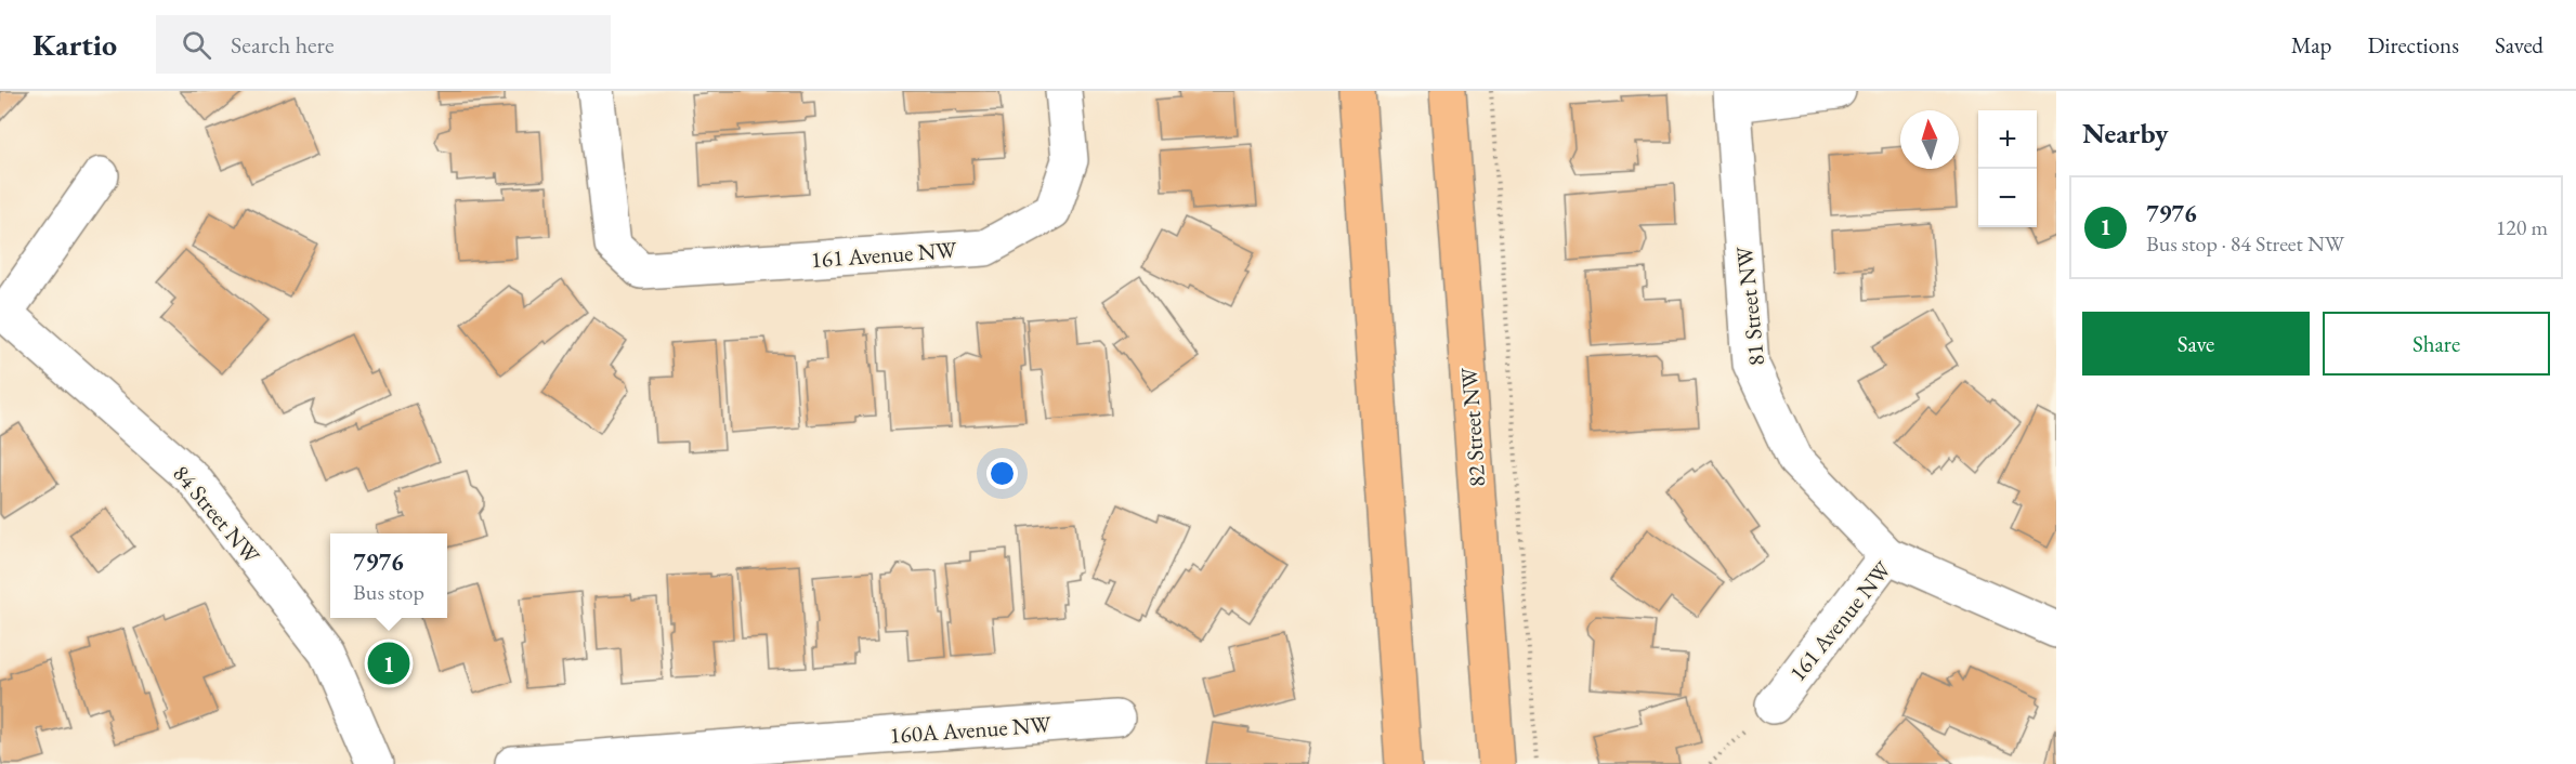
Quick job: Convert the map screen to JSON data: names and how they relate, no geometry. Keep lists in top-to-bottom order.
{
  "streets": {
    "main road": ["82 Street NW"],
    "street": [
      "161 Avenue NW",
      "81 Street NW",
      "84 Street NW",
      "160A Avenue NW"
    ]
  },
  "crossings": [
    ["161 Avenue NW", "81 Street NW"]
  ],
  "north": "top",
  "page": {
    "header": "Kartio",
    "search": "Search here",
    "nav": ["Map", "Directions", "Saved"],
    "heading": "Nearby",
    "map_buttons": ["+", "−"],
    "list": [
      {
        "mark": "1",
        "name": "7976",
        "note": "Bus stop · 84 Street NW",
        "value": "120 m"
      }
    ],
    "buttons": ["Save", "Share"],
    "popup": ["7976", "Bus stop"],
    "pins": "1"
  }
}
